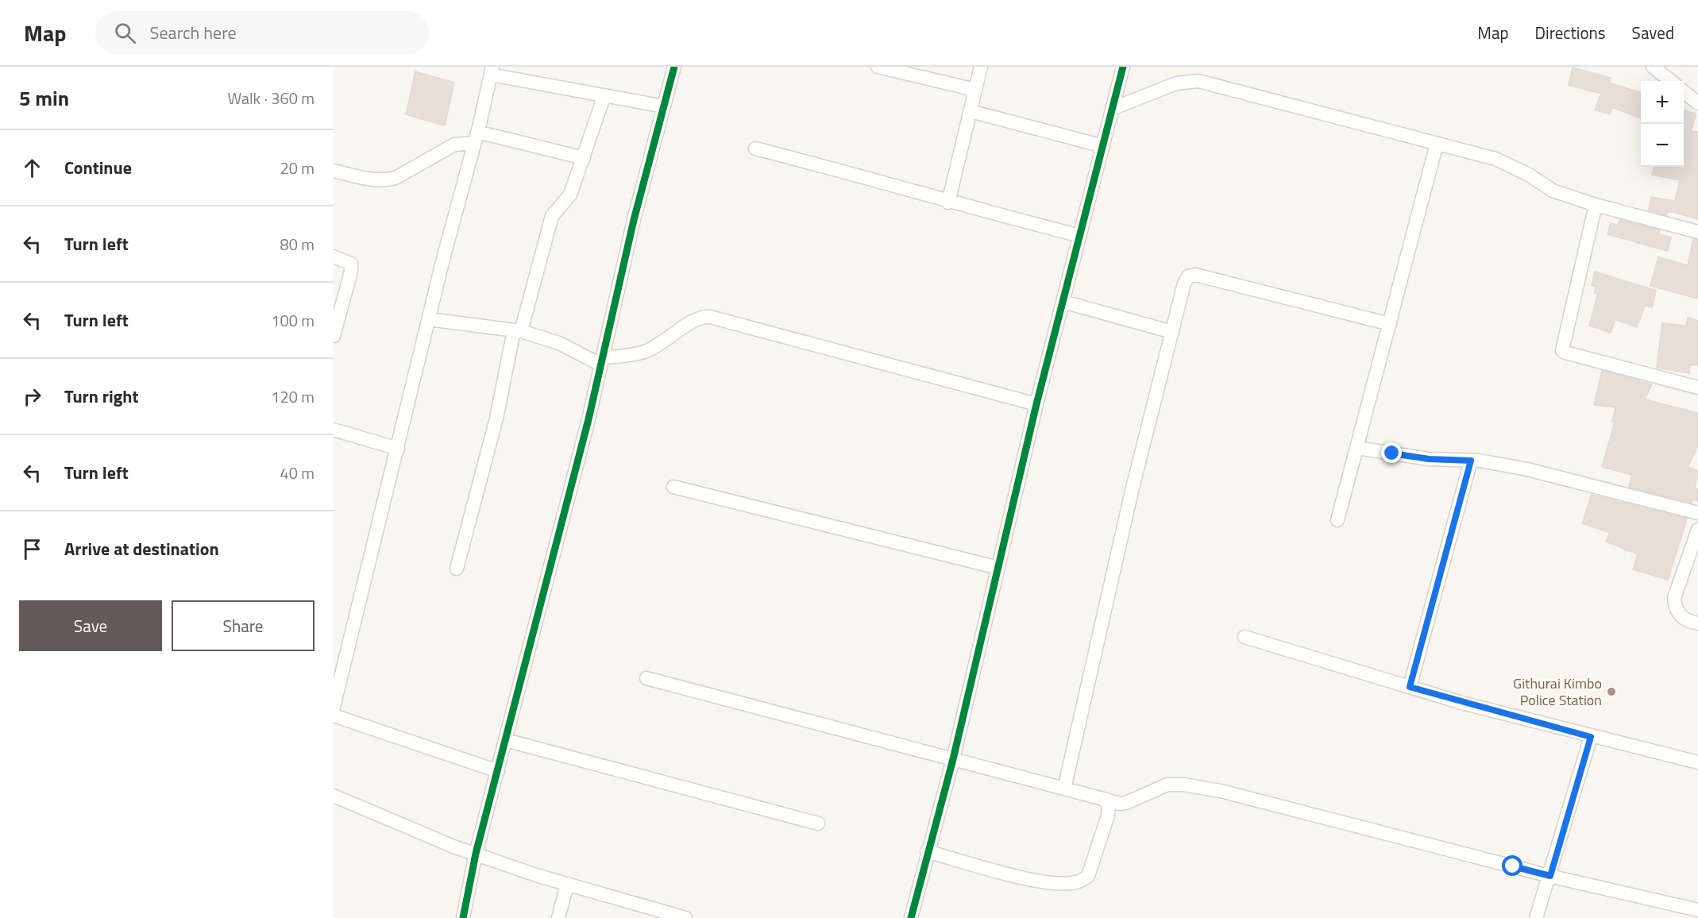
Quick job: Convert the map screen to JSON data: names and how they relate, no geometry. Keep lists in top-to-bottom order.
{
  "places": ["Githurai Kimbo Police Station"],
  "page": {
    "header": "Map",
    "search": "Search here",
    "nav": ["Map", "Directions", "Saved"],
    "heading": ["5 min", "Walk · 360 m"],
    "map_buttons": ["+", "−"],
    "list": [
      ["Continue", "20 m"],
      ["Turn left", "80 m"],
      ["Turn left", "100 m"],
      ["Turn right", "120 m"],
      ["Turn left", "40 m"],
      "Arrive at destination"
    ],
    "buttons": ["Save", "Share"]
  }
}
